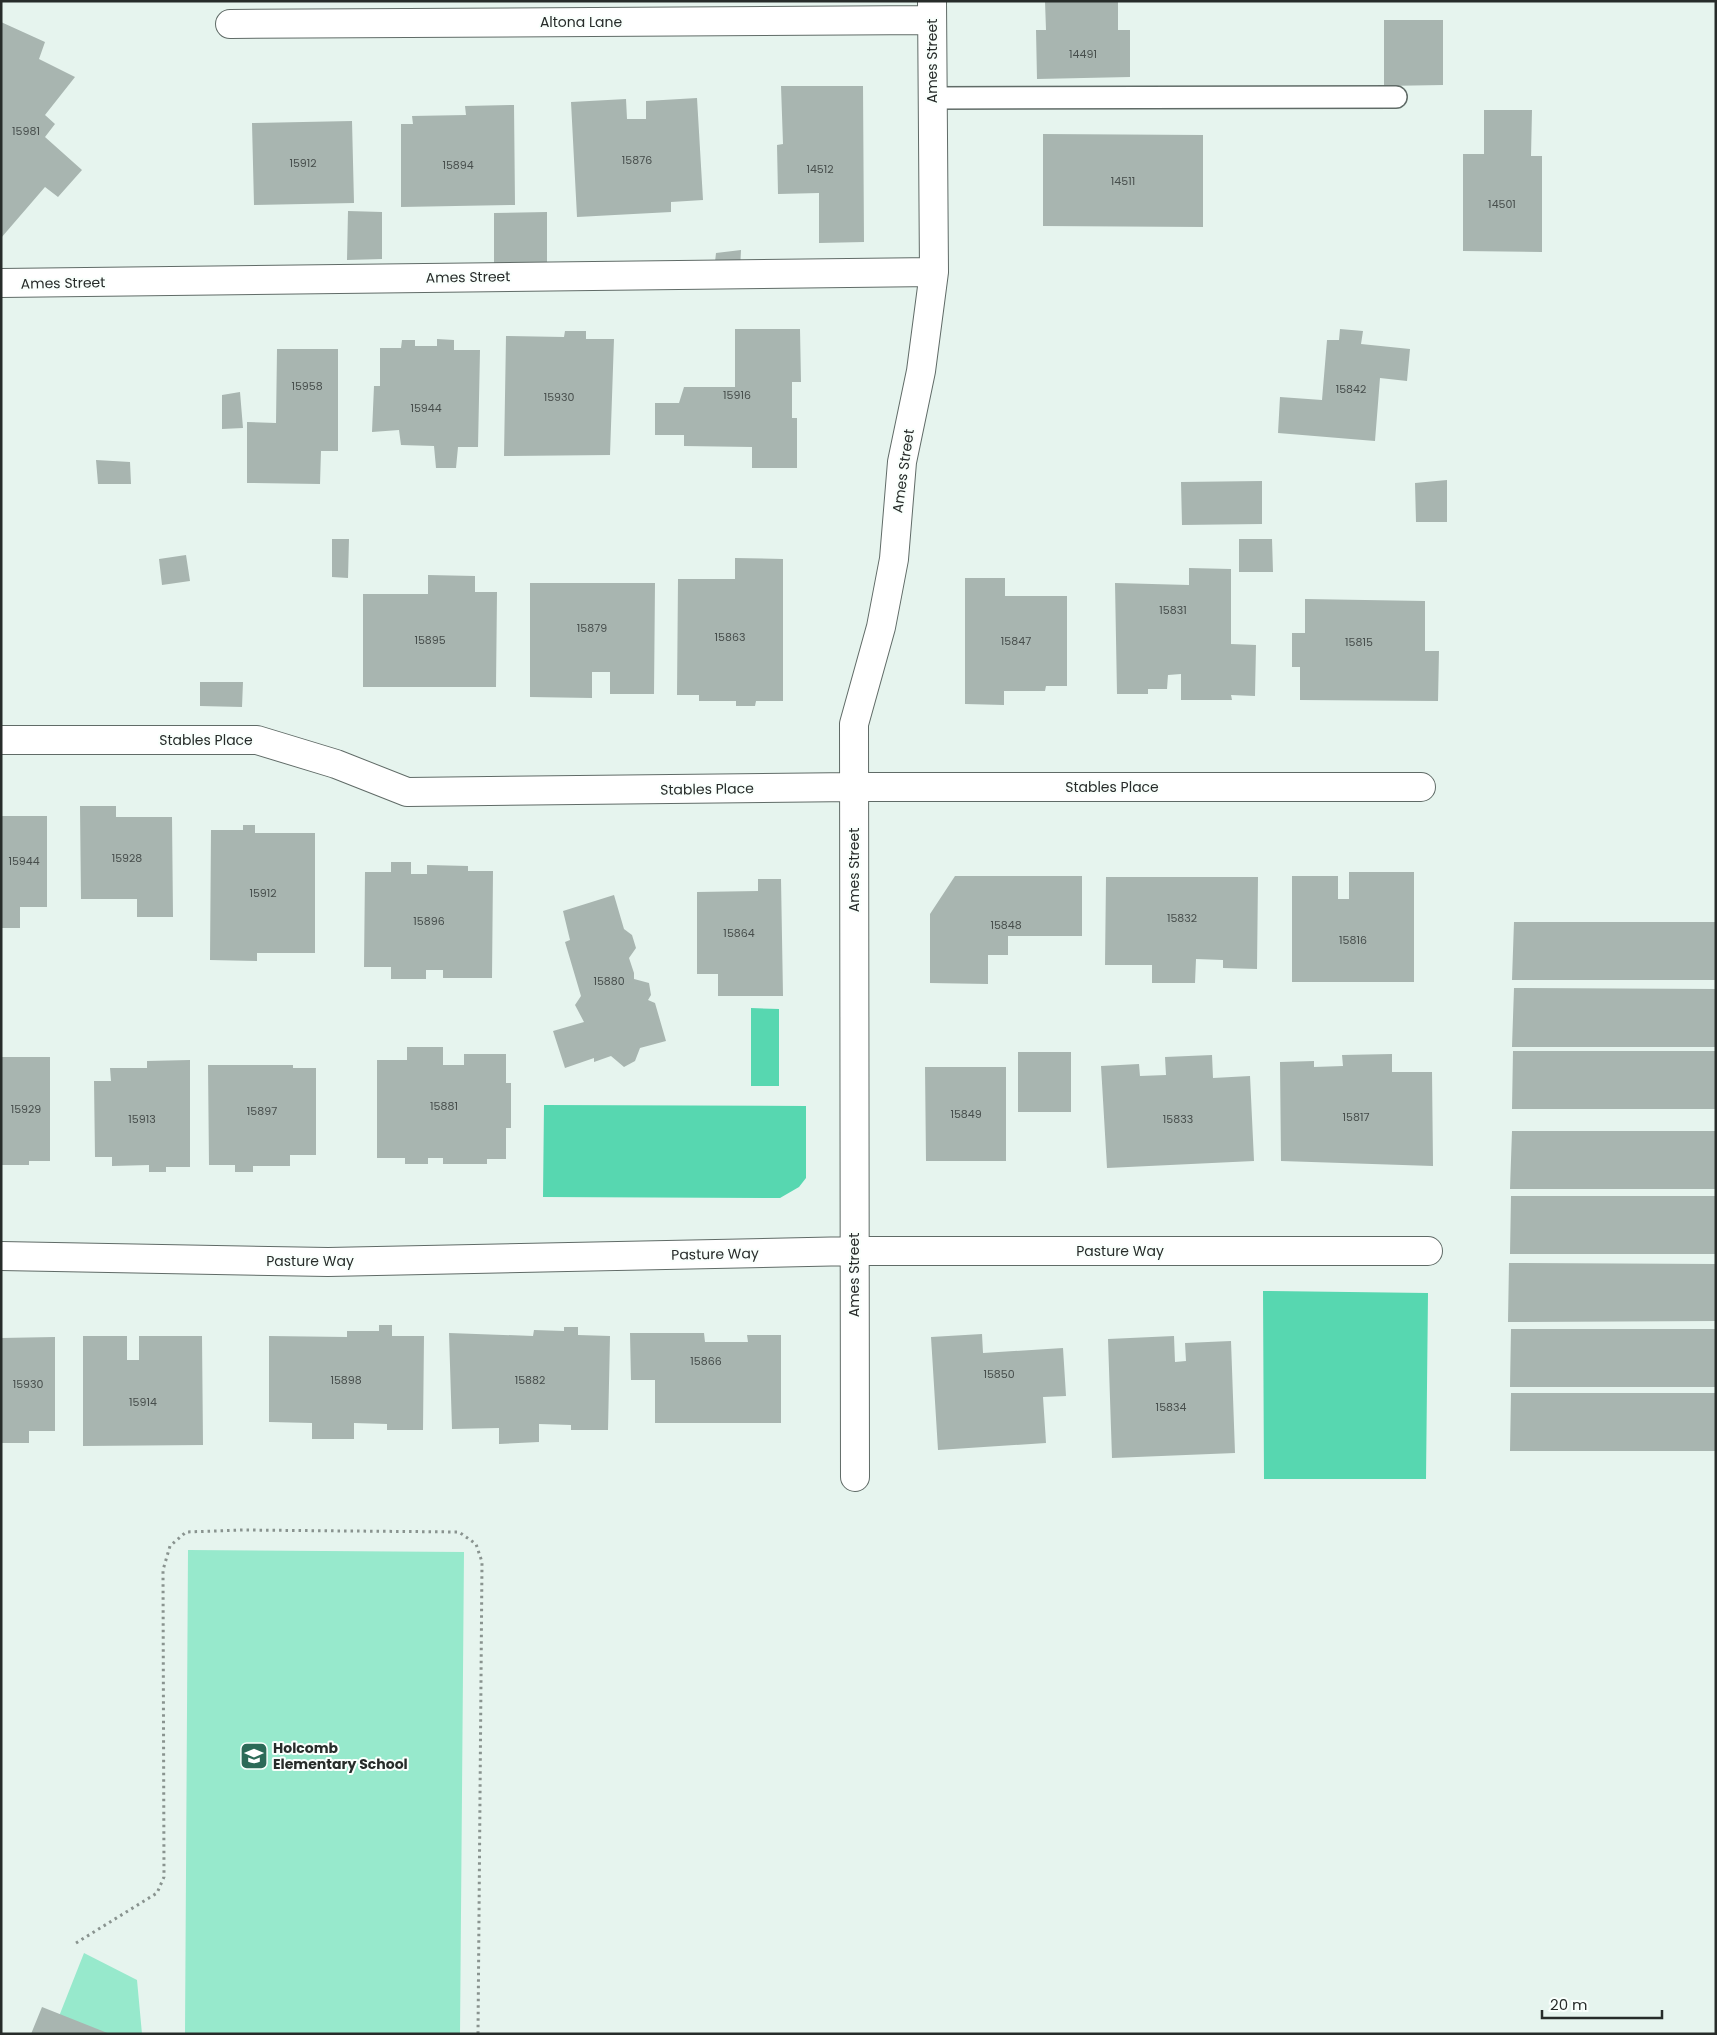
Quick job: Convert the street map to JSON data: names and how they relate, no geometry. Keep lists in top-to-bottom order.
{
  "streets": {
    "street": [
      "Altona Lane",
      "Ames Street",
      "Stables Place",
      "Pasture Way"
    ]
  },
  "crossings": [
    ["Altona Lane", "Ames Street"],
    ["Ames Street", "Stables Place"],
    ["Ames Street", "Pasture Way"]
  ],
  "places": {
    "school or university": ["Holcomb Elementary School"]
  },
  "house_numbers": [
    "14491",
    "15981",
    "15876",
    "15912",
    "15894",
    "14512",
    "14511",
    "14501",
    "15958",
    "15842",
    "15916",
    "15930",
    "15944",
    "15831",
    "15879",
    "15863",
    "15895",
    "15847",
    "15815",
    "15928",
    "15944",
    "15912",
    "15832",
    "15896",
    "15848",
    "15864",
    "15816",
    "15880",
    "15881",
    "15929",
    "15897",
    "15849",
    "15817",
    "15913",
    "15833",
    "15866",
    "15850",
    "15898",
    "15882",
    "15930",
    "15914",
    "15834"
  ],
  "scale_bar": "20 m"
}
